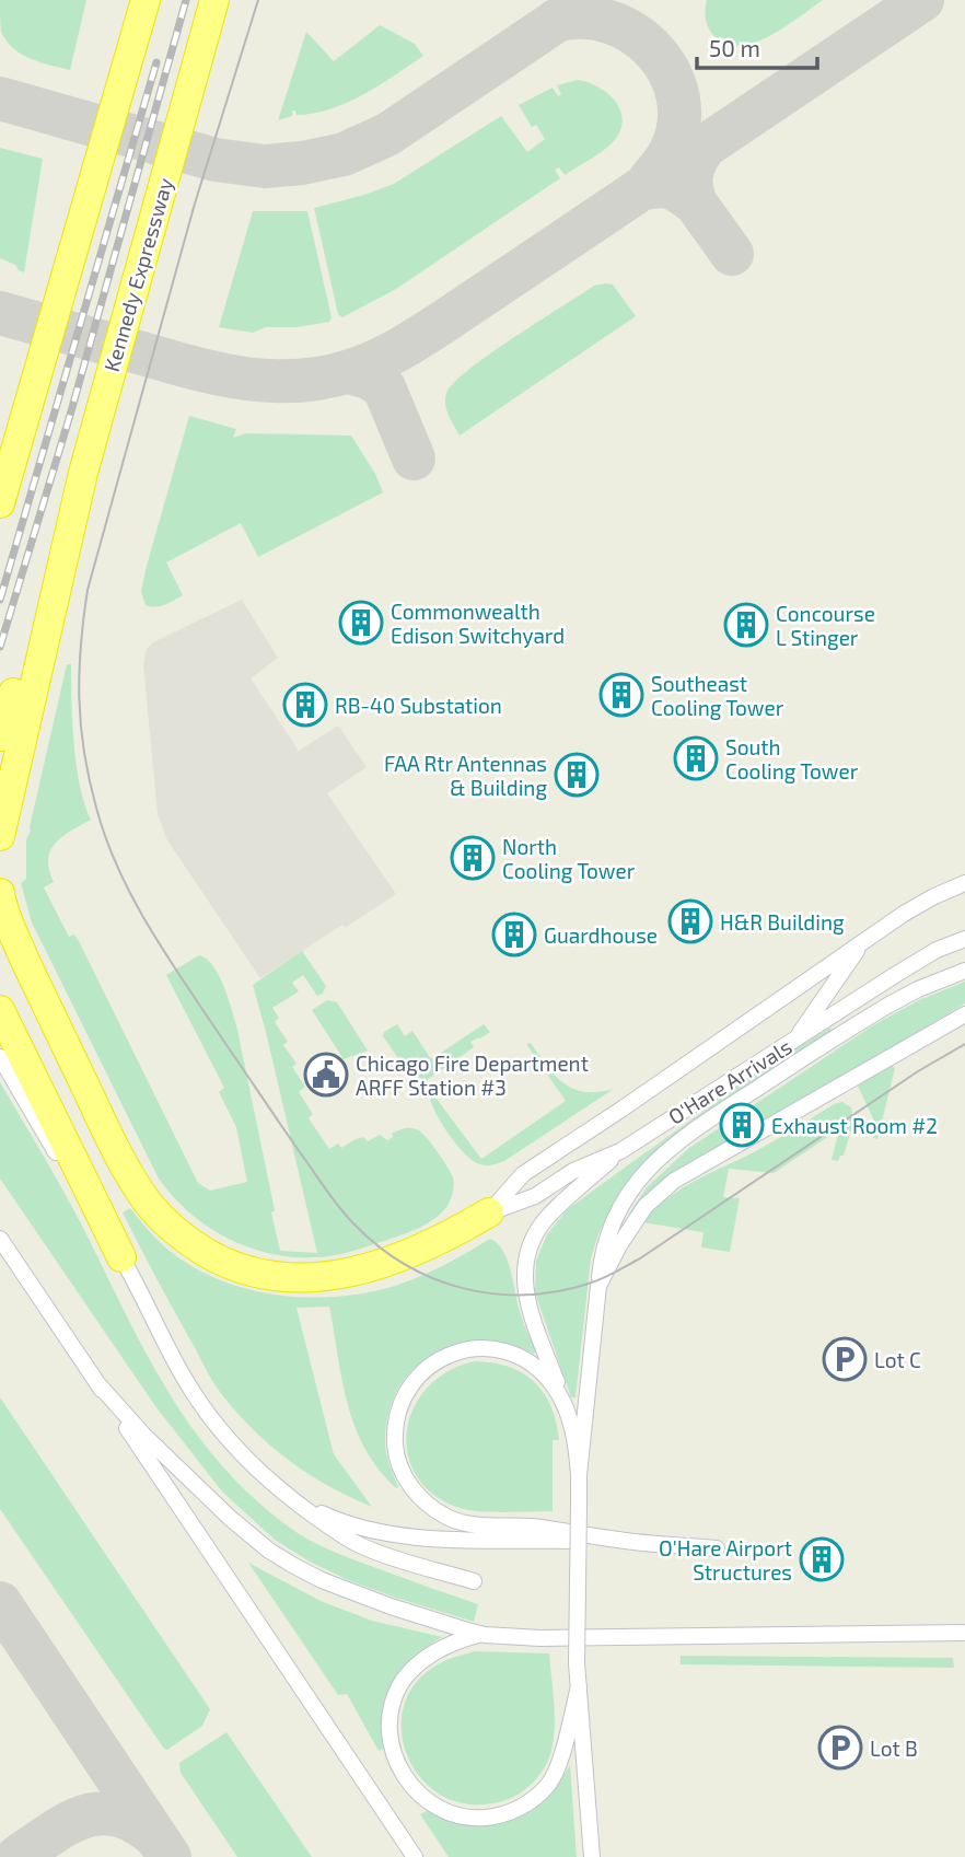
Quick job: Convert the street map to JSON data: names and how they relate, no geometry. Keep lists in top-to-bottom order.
{
  "streets": {
    "highway": ["Kennedy Expressway"],
    "street": ["O'Hare Arrivals"]
  },
  "places": {
    "building": [
      "Commonwealth Edison Switchyard",
      "Concourse L Stinger",
      "Southeast Cooling Tower",
      "RB-40 Substation",
      "South Cooling Tower",
      "FAA Rtr Antennas & Building",
      "North Cooling Tower",
      "H&R Building",
      "Guardhouse",
      "Exhaust Room #2",
      "O'Hare Airport Structures"
    ],
    "public building": ["Chicago Fire Department ARFF Station #3"],
    "parking": ["Lot C", "Lot B"]
  },
  "scale_bar": "50 m"
}
